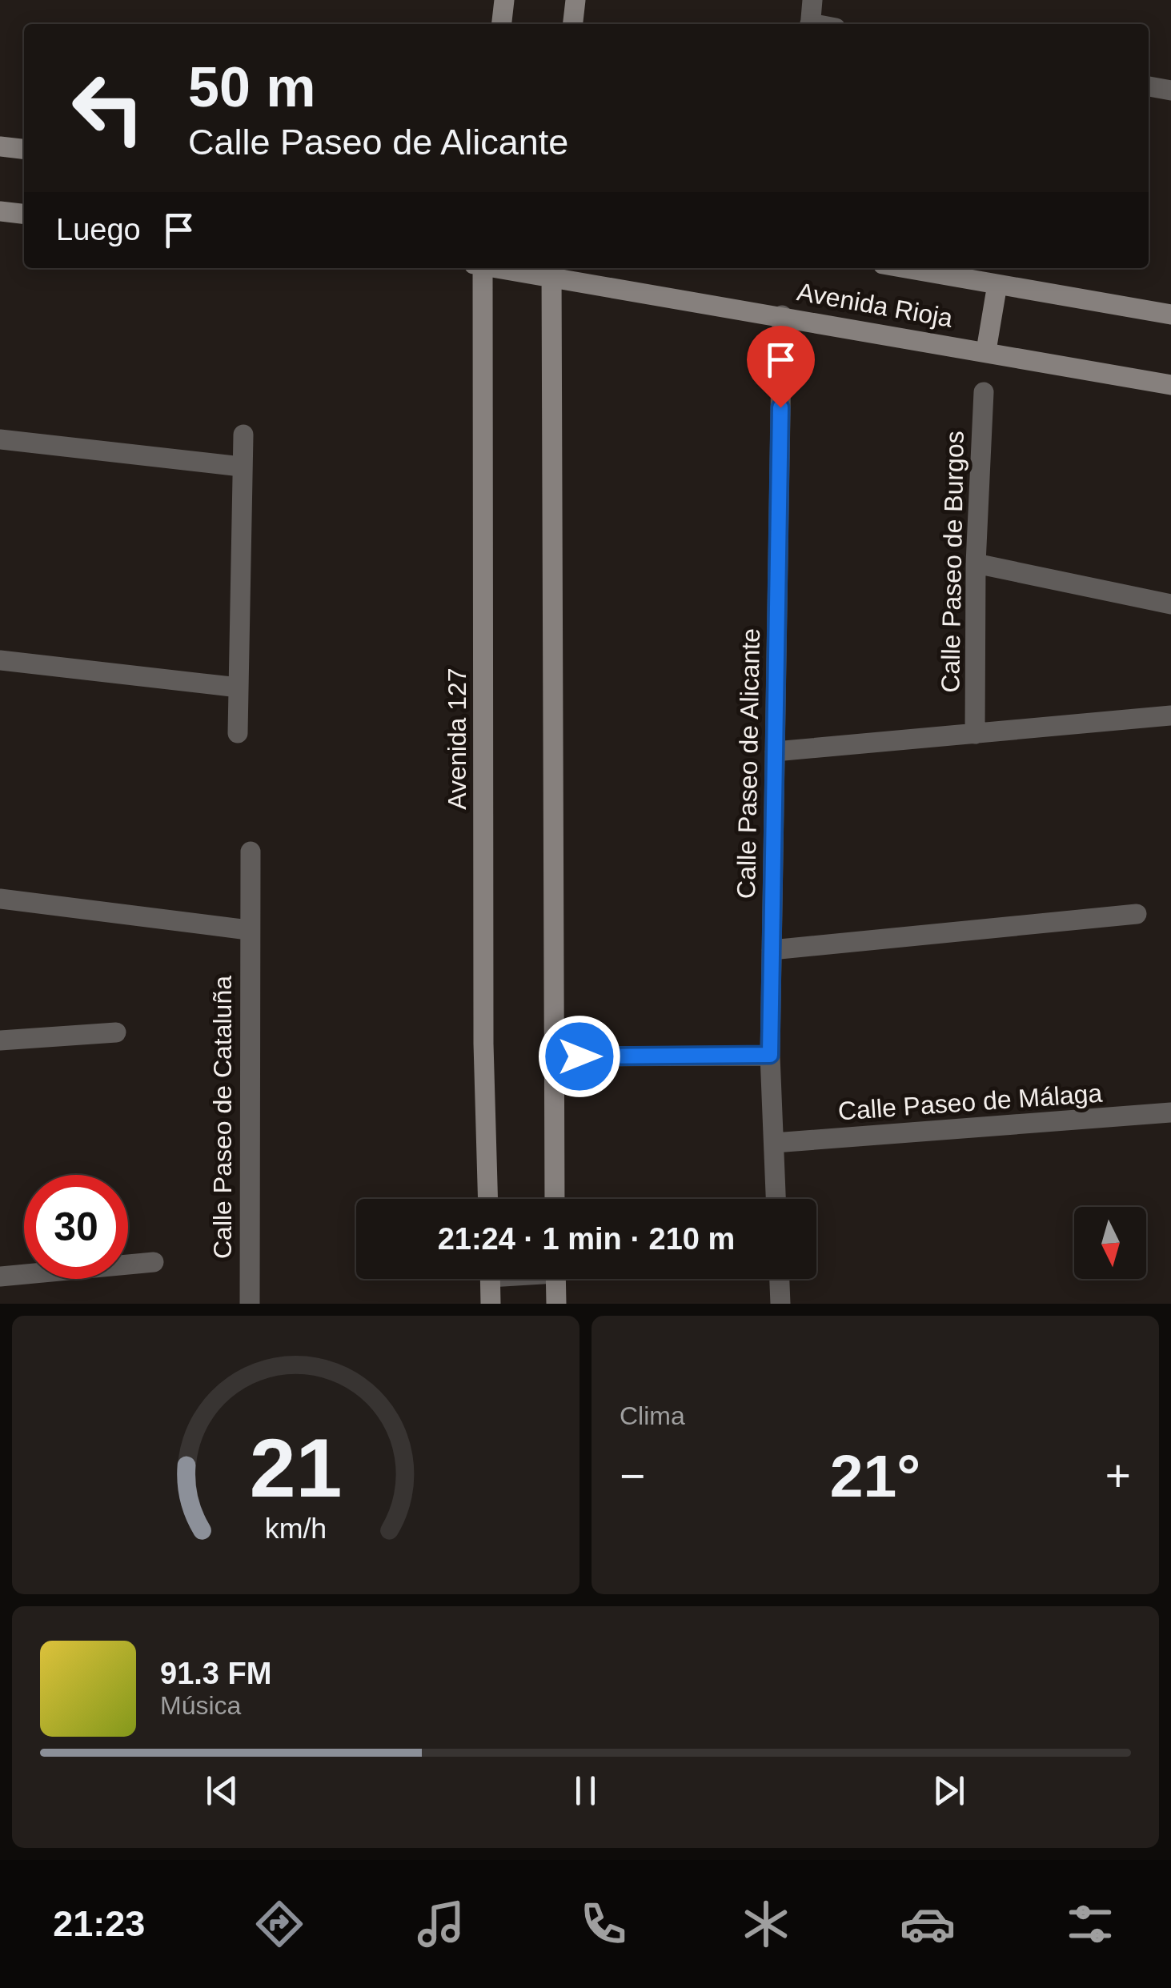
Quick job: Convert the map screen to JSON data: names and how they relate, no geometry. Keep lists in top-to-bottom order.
{
  "streets": {
    "main road": ["Avenida Rioja", "Avenida 127"],
    "street": [
      "Calle Paseo de Burgos",
      "Calle Paseo de Alicante",
      "Calle Paseo de Málaga",
      "Calle Paseo de Cataluña"
    ]
  },
  "crossings": [
    ["Avenida Rioja", "Calle Paseo de Alicante"],
    ["Calle Paseo de Alicante", "Calle Paseo de Málaga"]
  ],
  "north": "bottom",
  "page": {
    "turn": ["50 m", "Calle Paseo de Alicante"],
    "then": "Luego",
    "limit": "30",
    "trip": "21:24 · 1 min · 210 m",
    "tile": "Clima",
    "heat": ["−", "21°", "+"],
    "song": ["91.3 FM", "Música"],
    "tabs": "21:23",
    "gauge": ["21", "km/h"]
  }
}
